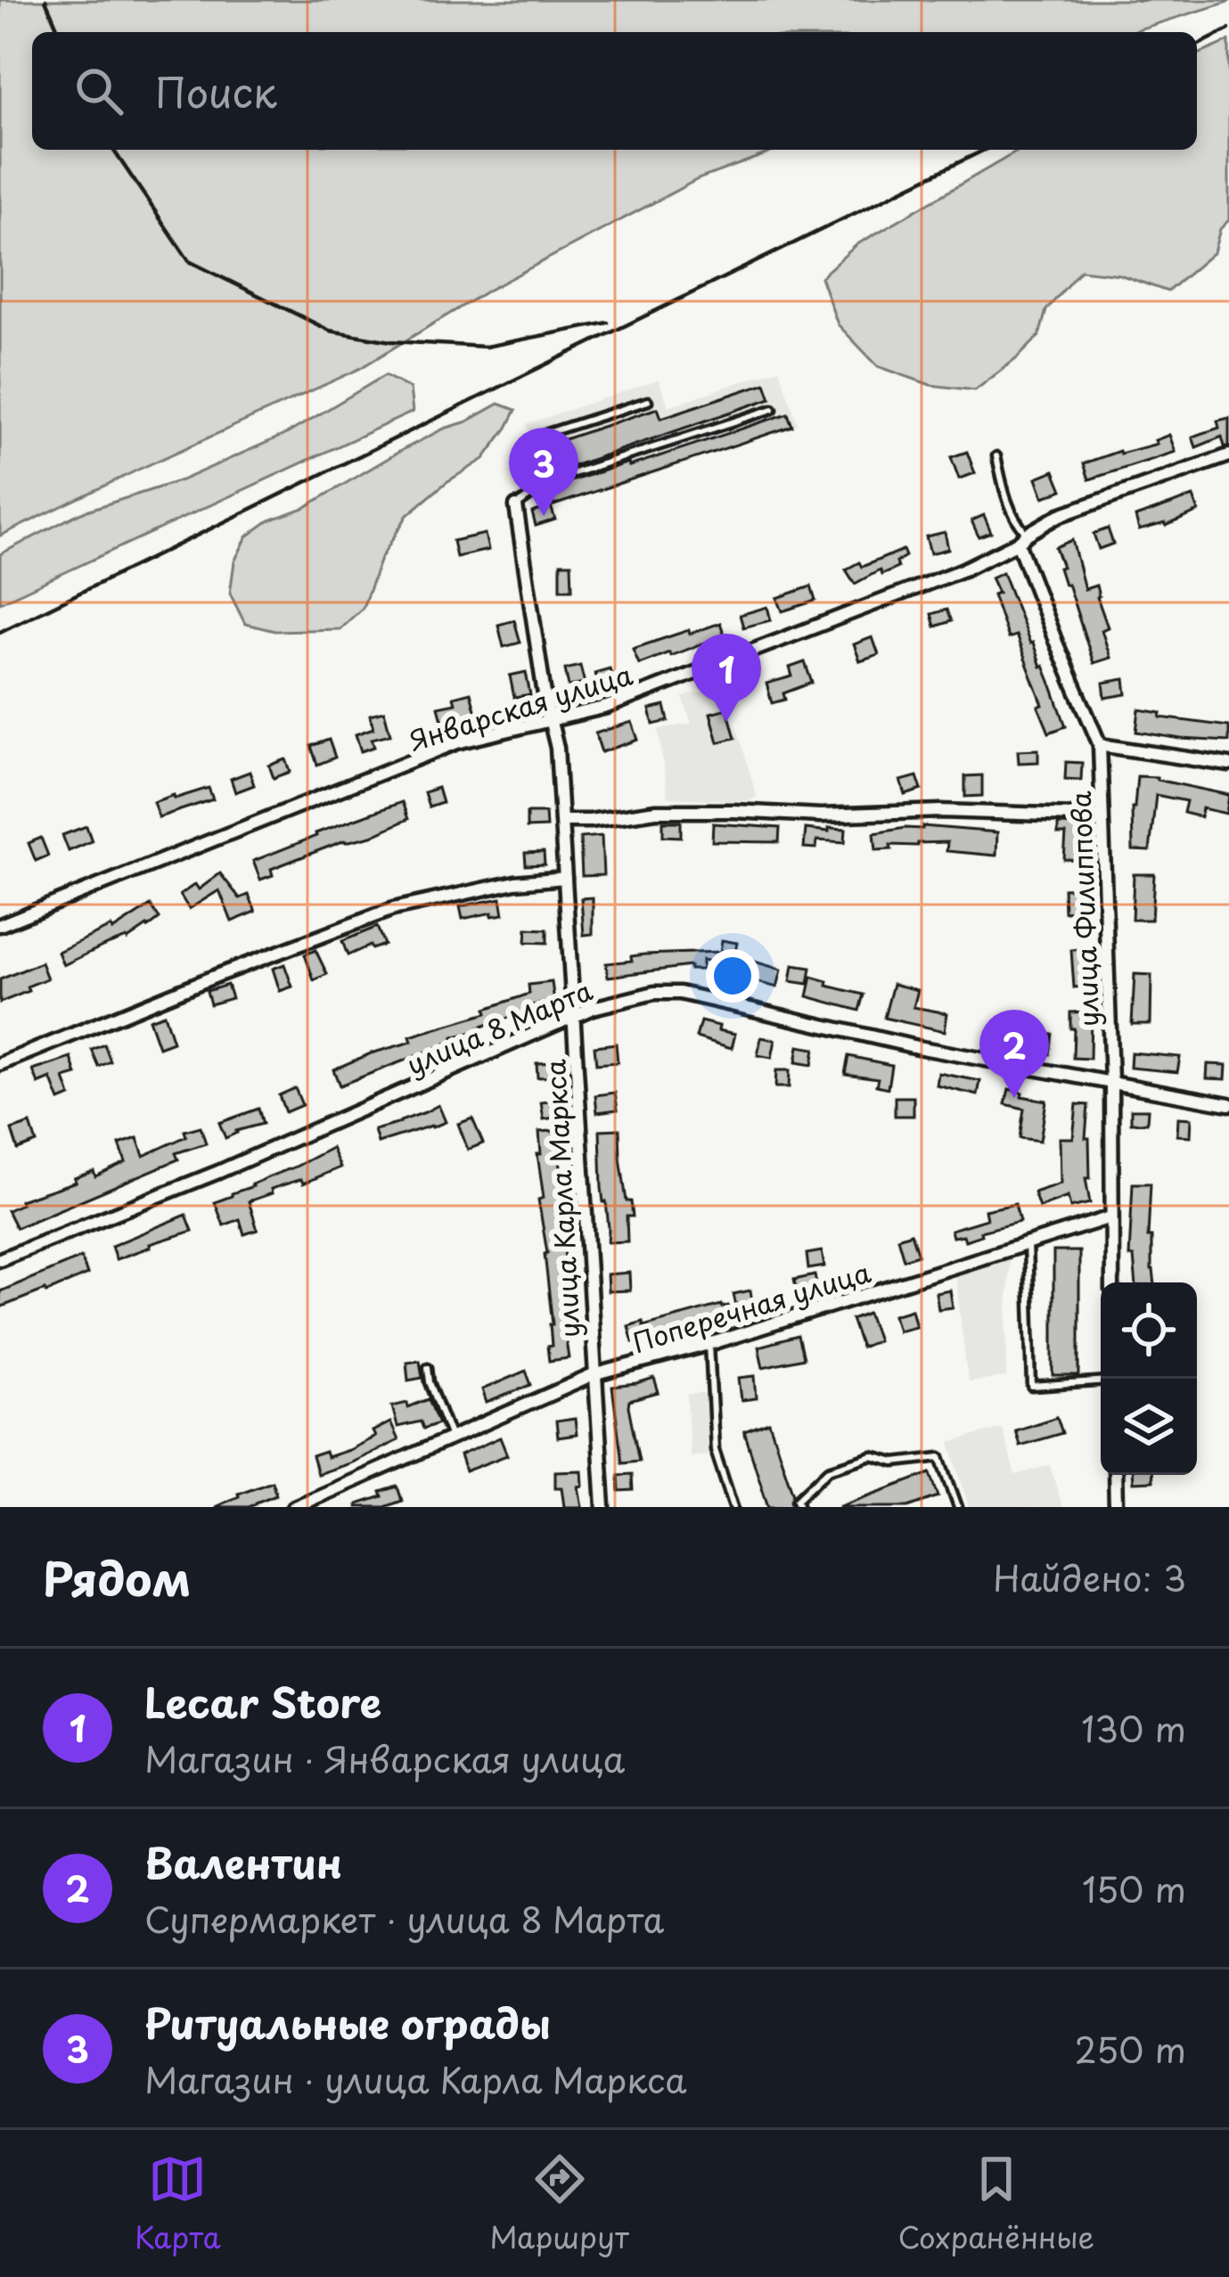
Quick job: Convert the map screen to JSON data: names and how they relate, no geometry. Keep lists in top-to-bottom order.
{
  "streets": {
    "street": [
      "Январская улица",
      "улица Филиппова",
      "улица 8 Марта",
      "улица Карла Маркса",
      "Поперечная улица"
    ]
  },
  "crossings": [
    ["Январская улица", "улица Филиппова"],
    ["Январская улица", "улица Карла Маркса"],
    ["улица Филиппова", "улица 8 Марта"],
    ["улица Филиппова", "Поперечная улица"],
    ["улица 8 Марта", "улица Карла Маркса"],
    ["улица Карла Маркса", "Поперечная улица"]
  ],
  "page": {
    "search": "Поиск",
    "pins": ["3", "1", "2"],
    "heading": ["Рядом", "Найдено: 3"],
    "list": [
      {
        "mark": "1",
        "name": "Lecar Store",
        "note": "Магазин · Январская улица",
        "value": "130 m"
      },
      {
        "mark": "2",
        "name": "Валентин",
        "note": "Супермаркет · улица 8 Марта",
        "value": "150 m"
      },
      {
        "mark": "3",
        "name": "Ритуальные ограды",
        "note": "Магазин · улица Карла Маркса",
        "value": "250 m"
      }
    ],
    "nav": ["Карта", "Маршрут", "Сохранённые"]
  }
}
